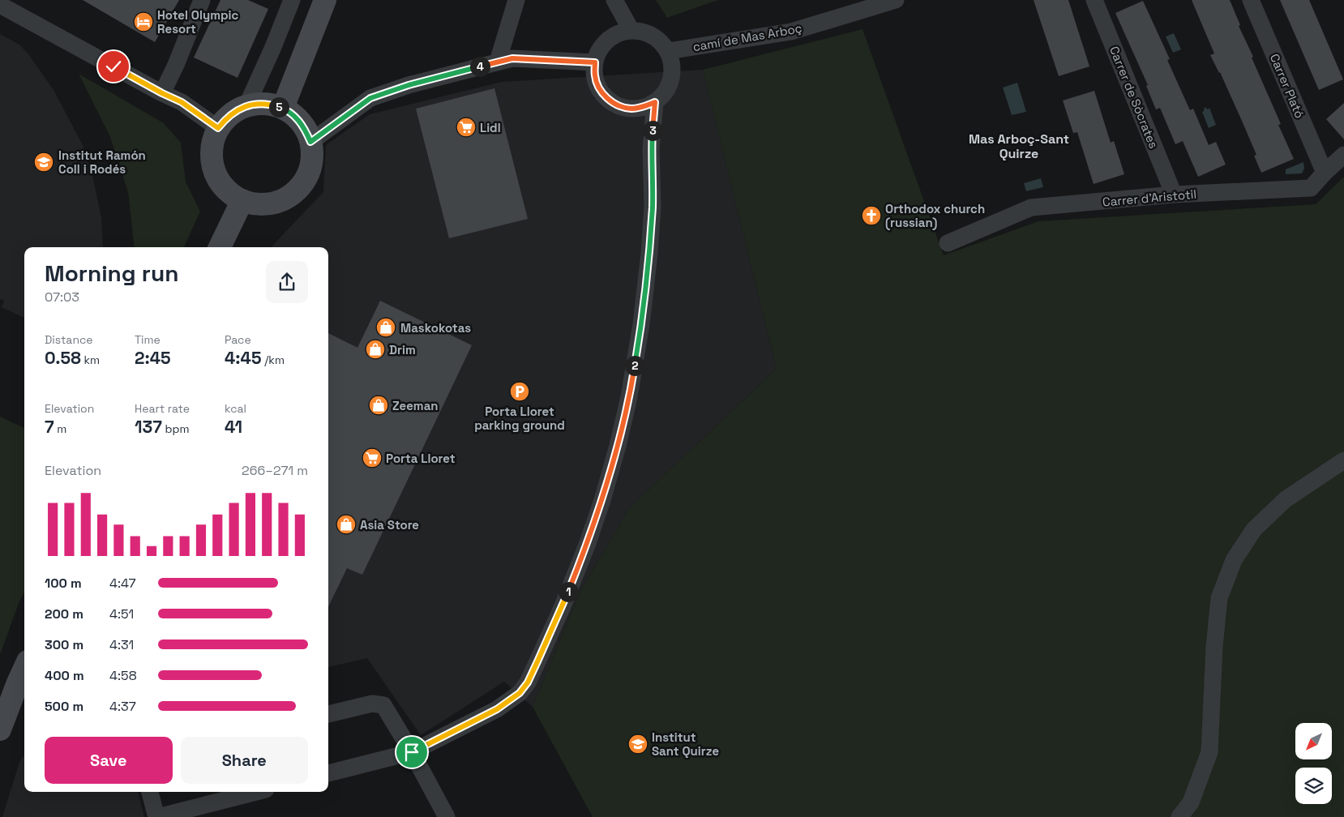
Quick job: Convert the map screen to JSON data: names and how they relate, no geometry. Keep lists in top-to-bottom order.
{
  "streets": {
    "street": [
      "camí de Mas Arboç",
      "Carrer Plató",
      "Carrer de Sòcrates",
      "Carrer d'Aristotil"
    ]
  },
  "crossings": [
    ["Carrer Plató", "Carrer d'Aristotil"],
    ["Carrer de Sòcrates", "Carrer d'Aristotil"]
  ],
  "districts": ["Mas Arboç-Sant Quirze"],
  "places": {
    "hotel": ["Hotel Olympic Resort"],
    "supermarket": ["Lidl", "Porta Lloret"],
    "school or university": ["Institut Ramón Coll i Rodés", "Institut Sant Quirze"],
    "church": ["Orthodox church (russian)"],
    "shop": [
      "Maskokotas",
      "Drim",
      "Zeeman",
      "Asia Store"
    ],
    "parking": ["Porta Lloret parking ground"]
  },
  "north": "bottom left",
  "page": {
    "pins": [
      "4",
      "5",
      "3",
      "2",
      "1"
    ],
    "heading": ["Morning run", "07:03"],
    "stats": [
      ["Distance", "0.58 km"],
      ["Time", "2:45"],
      ["Pace", "4:45 /km"],
      ["Elevation", "7 m"],
      ["Heart rate", "137 bpm"],
      ["kcal", "41"]
    ],
    "chart": ["Elevation", "266–271 m"],
    "list": [
      {
        "name": "100 m",
        "note": "4:47"
      },
      {
        "name": "200 m",
        "note": "4:51"
      },
      {
        "name": "300 m",
        "note": "4:31"
      },
      {
        "name": "400 m",
        "note": "4:58"
      },
      {
        "name": "500 m",
        "note": "4:37"
      }
    ],
    "buttons": ["Save", "Share"]
  }
}
